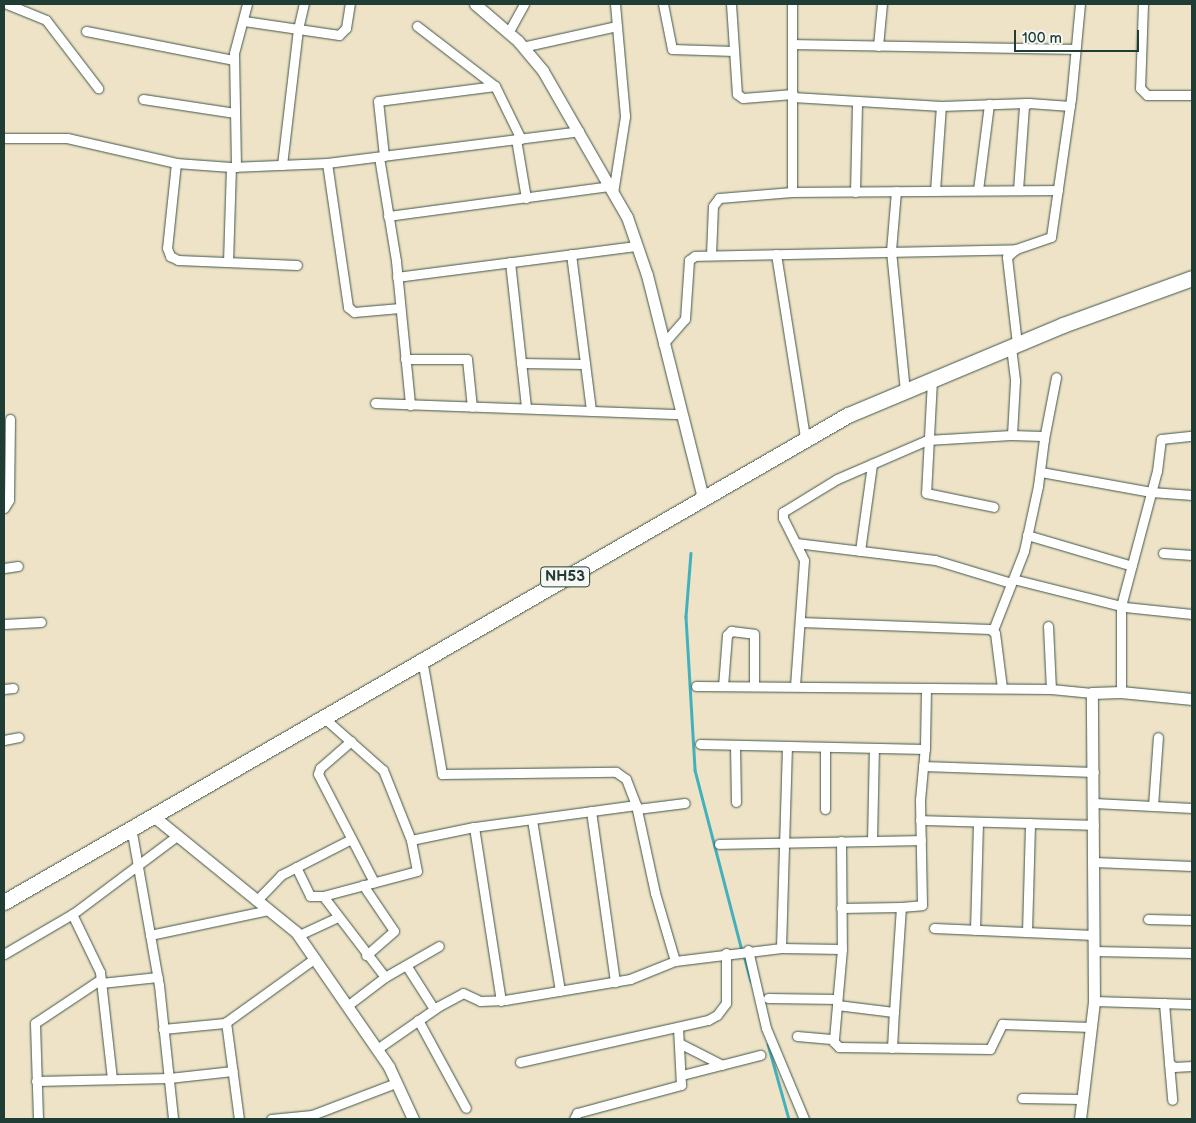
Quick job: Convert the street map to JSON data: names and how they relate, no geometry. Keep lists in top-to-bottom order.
{
  "streets": {
    "highway": ["NH53"]
  },
  "scale_bar": "100 m"
}
